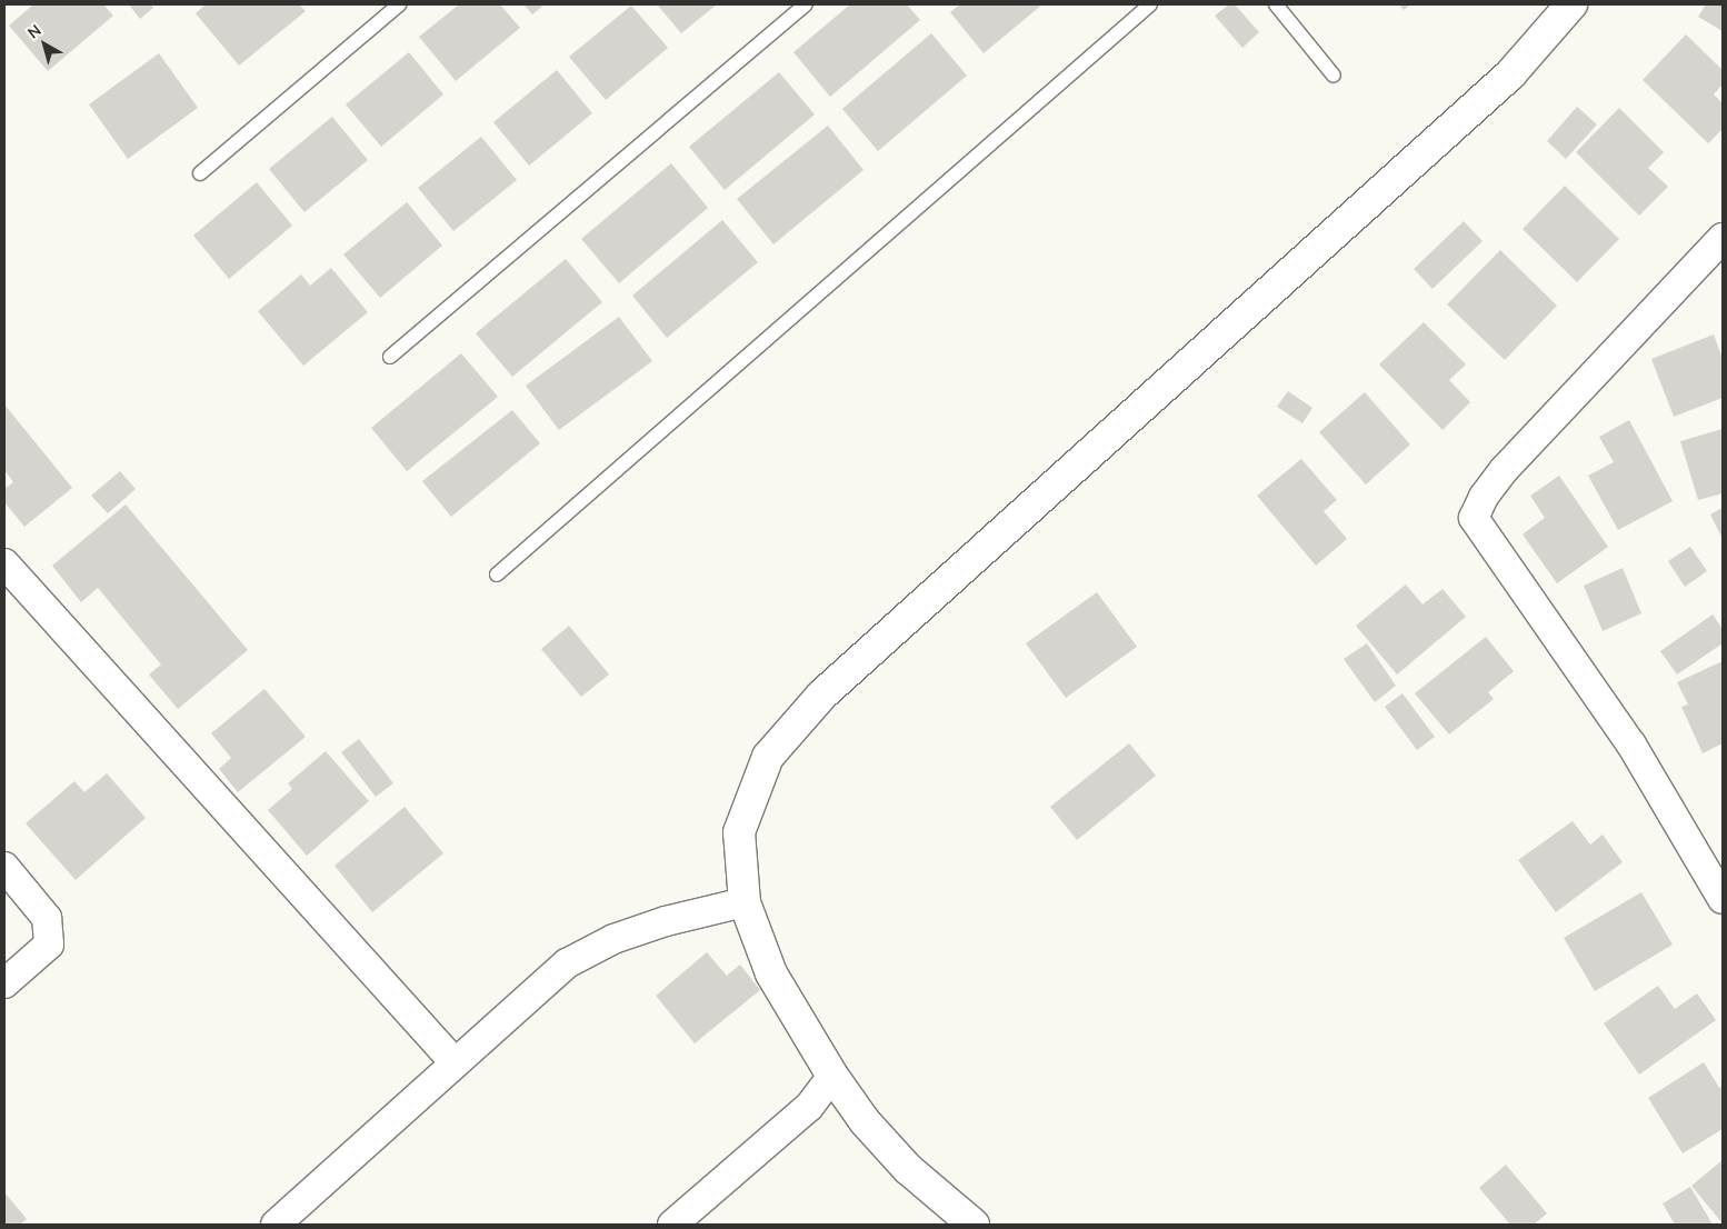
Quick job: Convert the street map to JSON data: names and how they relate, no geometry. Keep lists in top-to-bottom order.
{
  "north": "top left"
}
